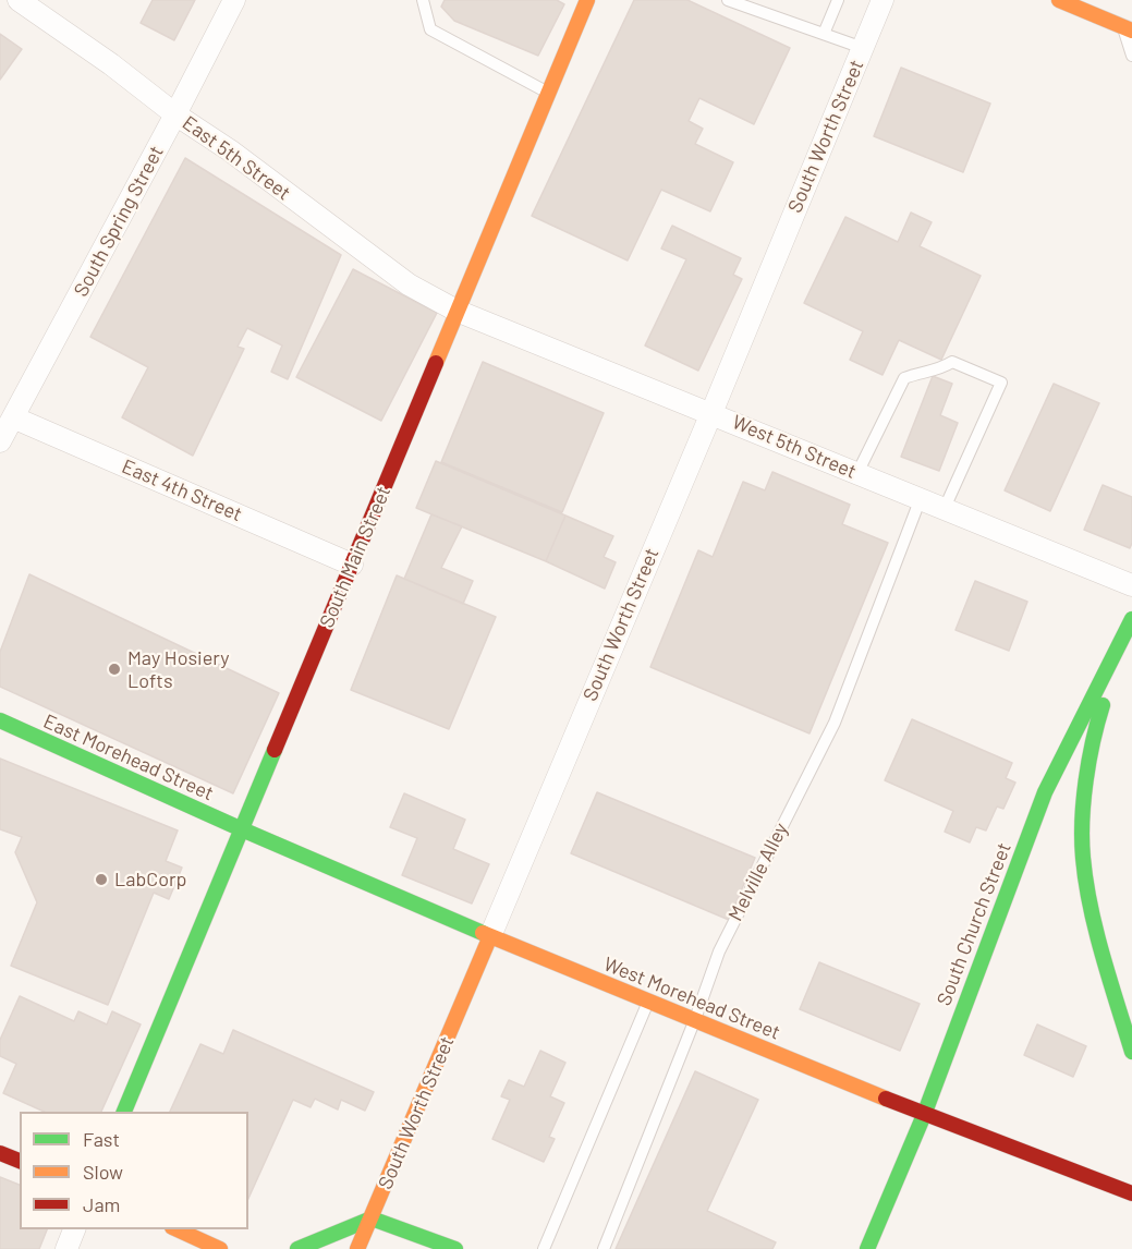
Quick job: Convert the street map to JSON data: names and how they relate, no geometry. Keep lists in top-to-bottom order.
{
  "streets": {
    "street": [
      "South Worth Street",
      "East 5th Street",
      "South Spring Street",
      "West 5th Street",
      "East 4th Street",
      "South Main Street",
      "East Morehead Street",
      "South Church Street",
      "West Morehead Street"
    ],
    "lane": ["Melville Alley"]
  },
  "crossings": [
    ["South Worth Street", "West 5th Street"],
    ["South Worth Street", "West Morehead Street"],
    ["East 5th Street", "South Spring Street"],
    ["East 5th Street", "West 5th Street"],
    ["East 5th Street", "South Main Street"],
    ["South Spring Street", "East 4th Street"],
    ["West 5th Street", "South Main Street"],
    ["West 5th Street", "Melville Alley"],
    ["East 4th Street", "South Main Street"],
    ["South Main Street", "East Morehead Street"],
    ["South Main Street", "West Morehead Street"],
    ["East Morehead Street", "West Morehead Street"],
    ["Melville Alley", "West Morehead Street"],
    ["South Church Street", "West Morehead Street"]
  ],
  "places": ["May Hosiery Lofts", "LabCorp"],
  "legend": ["Fast", "Slow", "Jam"]
}
